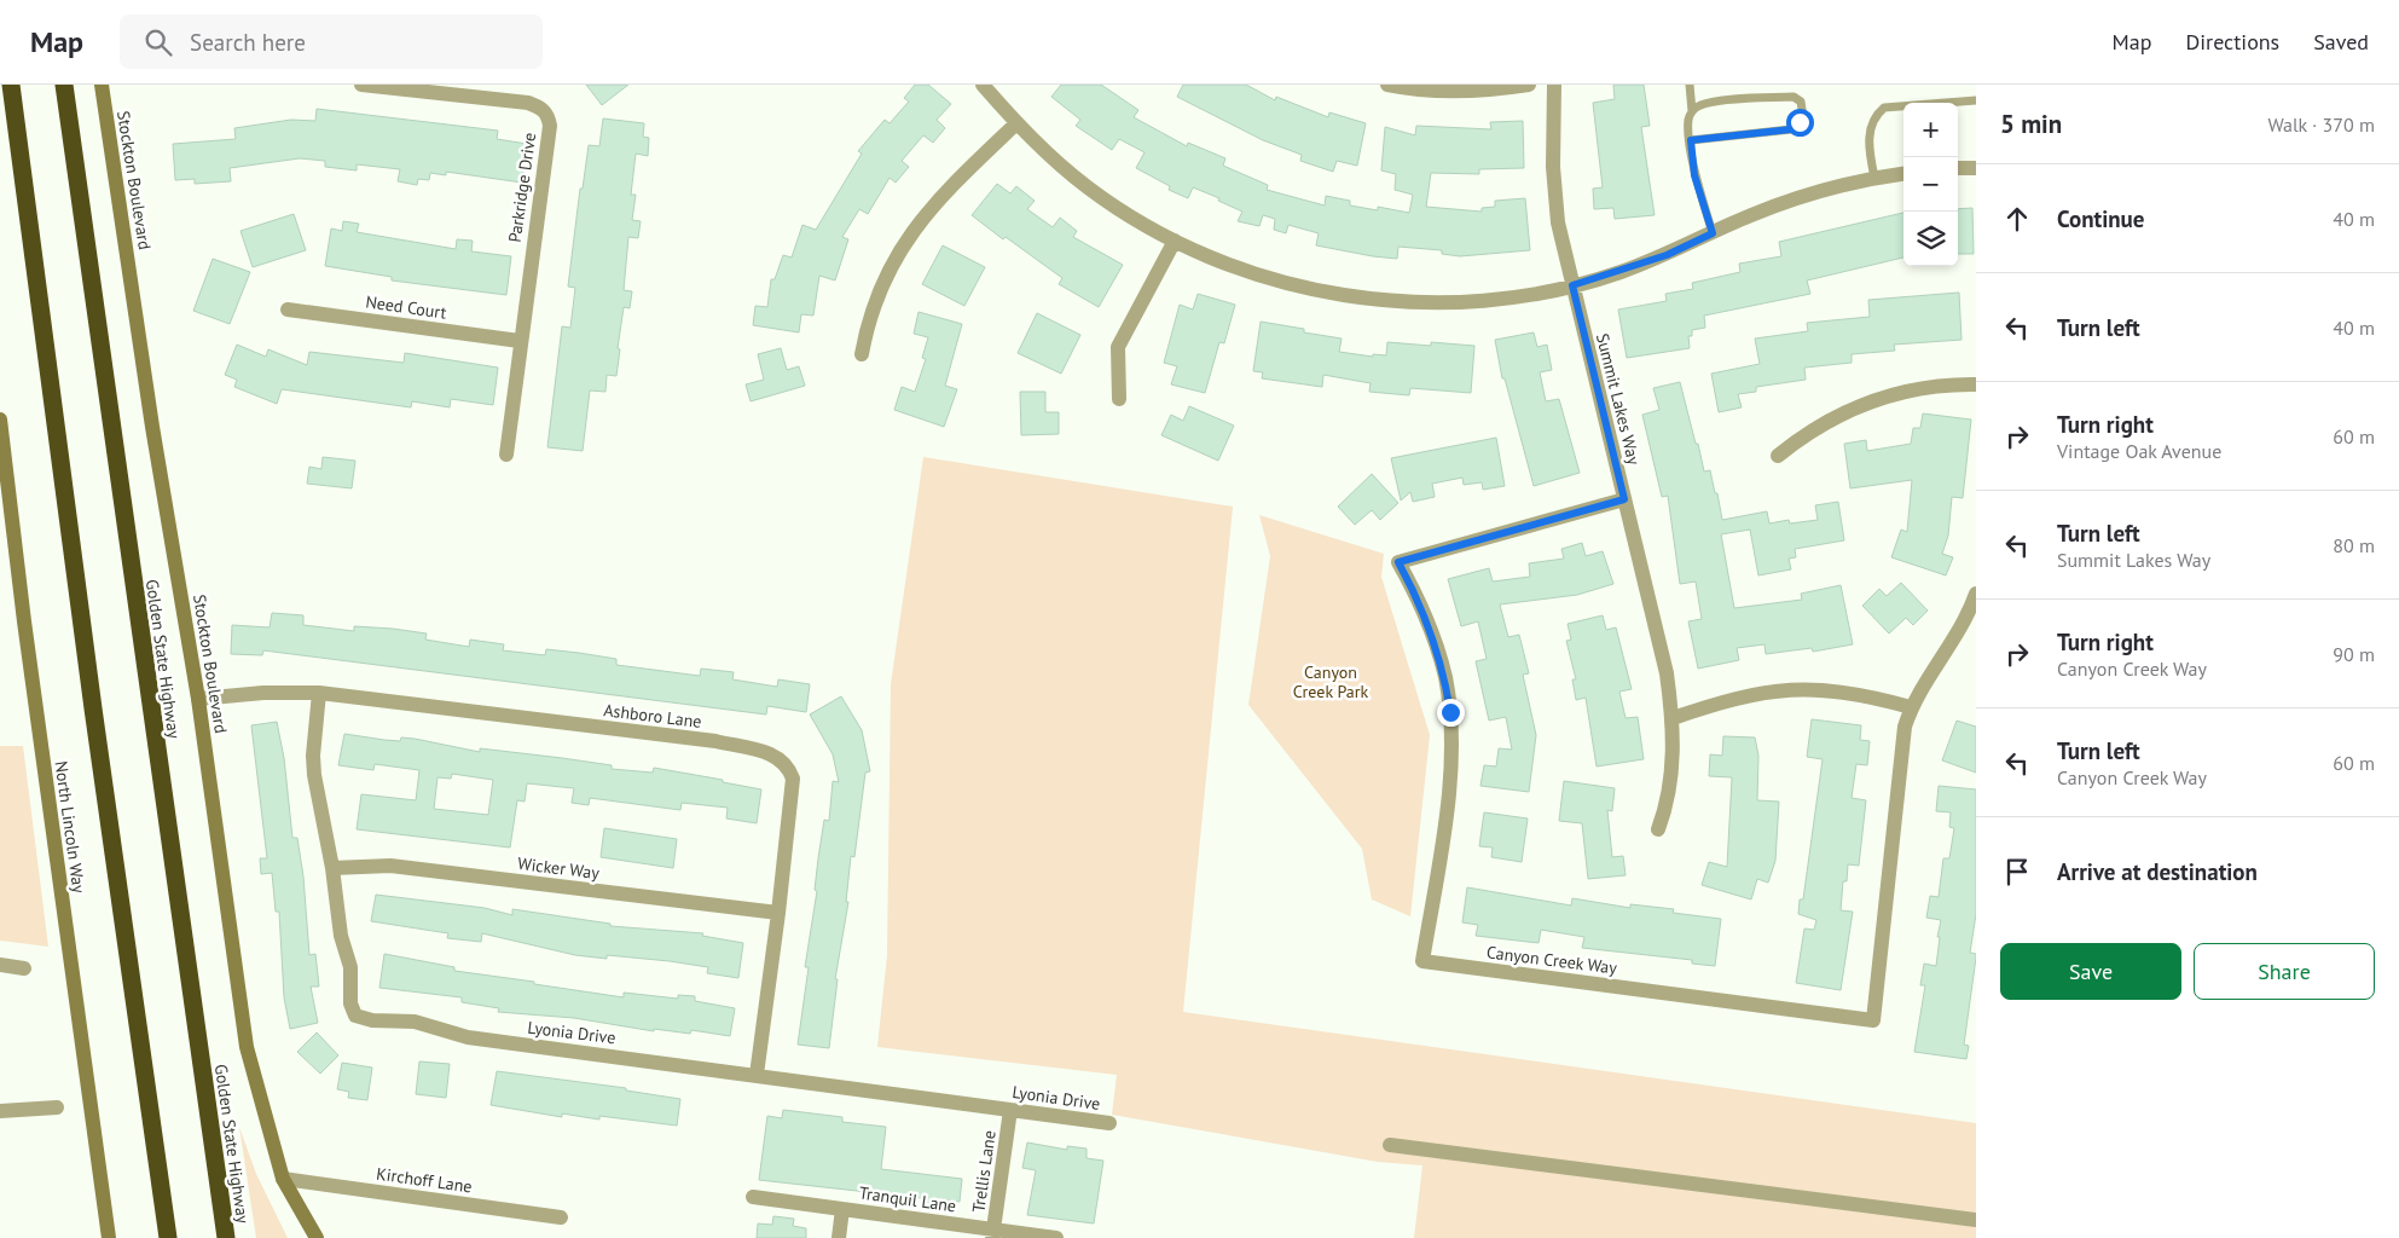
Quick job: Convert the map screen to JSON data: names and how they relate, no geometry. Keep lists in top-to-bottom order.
{
  "streets": {
    "highway": ["Golden State Highway"],
    "street": [
      "Stockton Boulevard",
      "Parkridge Drive",
      "Need Court",
      "Summit Lakes Way",
      "Ashboro Lane",
      "North Lincoln Way",
      "Wicker Way",
      "Canyon Creek Way",
      "Lyonia Drive",
      "Trellis Lane",
      "Kirchoff Lane",
      "Tranquil Lane"
    ]
  },
  "crossings": [
    ["Stockton Boulevard", "Ashboro Lane"],
    ["Stockton Boulevard", "Kirchoff Lane"],
    ["Parkridge Drive", "Need Court"],
    ["Summit Lakes Way", "Canyon Creek Way"],
    ["Ashboro Lane", "Wicker Way"],
    ["Ashboro Lane", "Lyonia Drive"],
    ["Wicker Way", "Lyonia Drive"],
    ["Lyonia Drive", "Trellis Lane"],
    ["Trellis Lane", "Tranquil Lane"]
  ],
  "parks": ["Canyon Creek Park"],
  "page": {
    "header": "Map",
    "search": "Search here",
    "nav": ["Map", "Directions", "Saved"],
    "heading": ["5 min", "Walk · 370 m"],
    "map_buttons": ["+", "−"],
    "list": [
      ["Continue", "40 m"],
      ["Turn left", "40 m"],
      ["Turn right", "Vintage Oak Avenue", "60 m"],
      ["Turn left", "Summit Lakes Way", "80 m"],
      ["Turn right", "Canyon Creek Way", "90 m"],
      ["Turn left", "Canyon Creek Way", "60 m"],
      "Arrive at destination"
    ],
    "buttons": ["Save", "Share"]
  }
}
